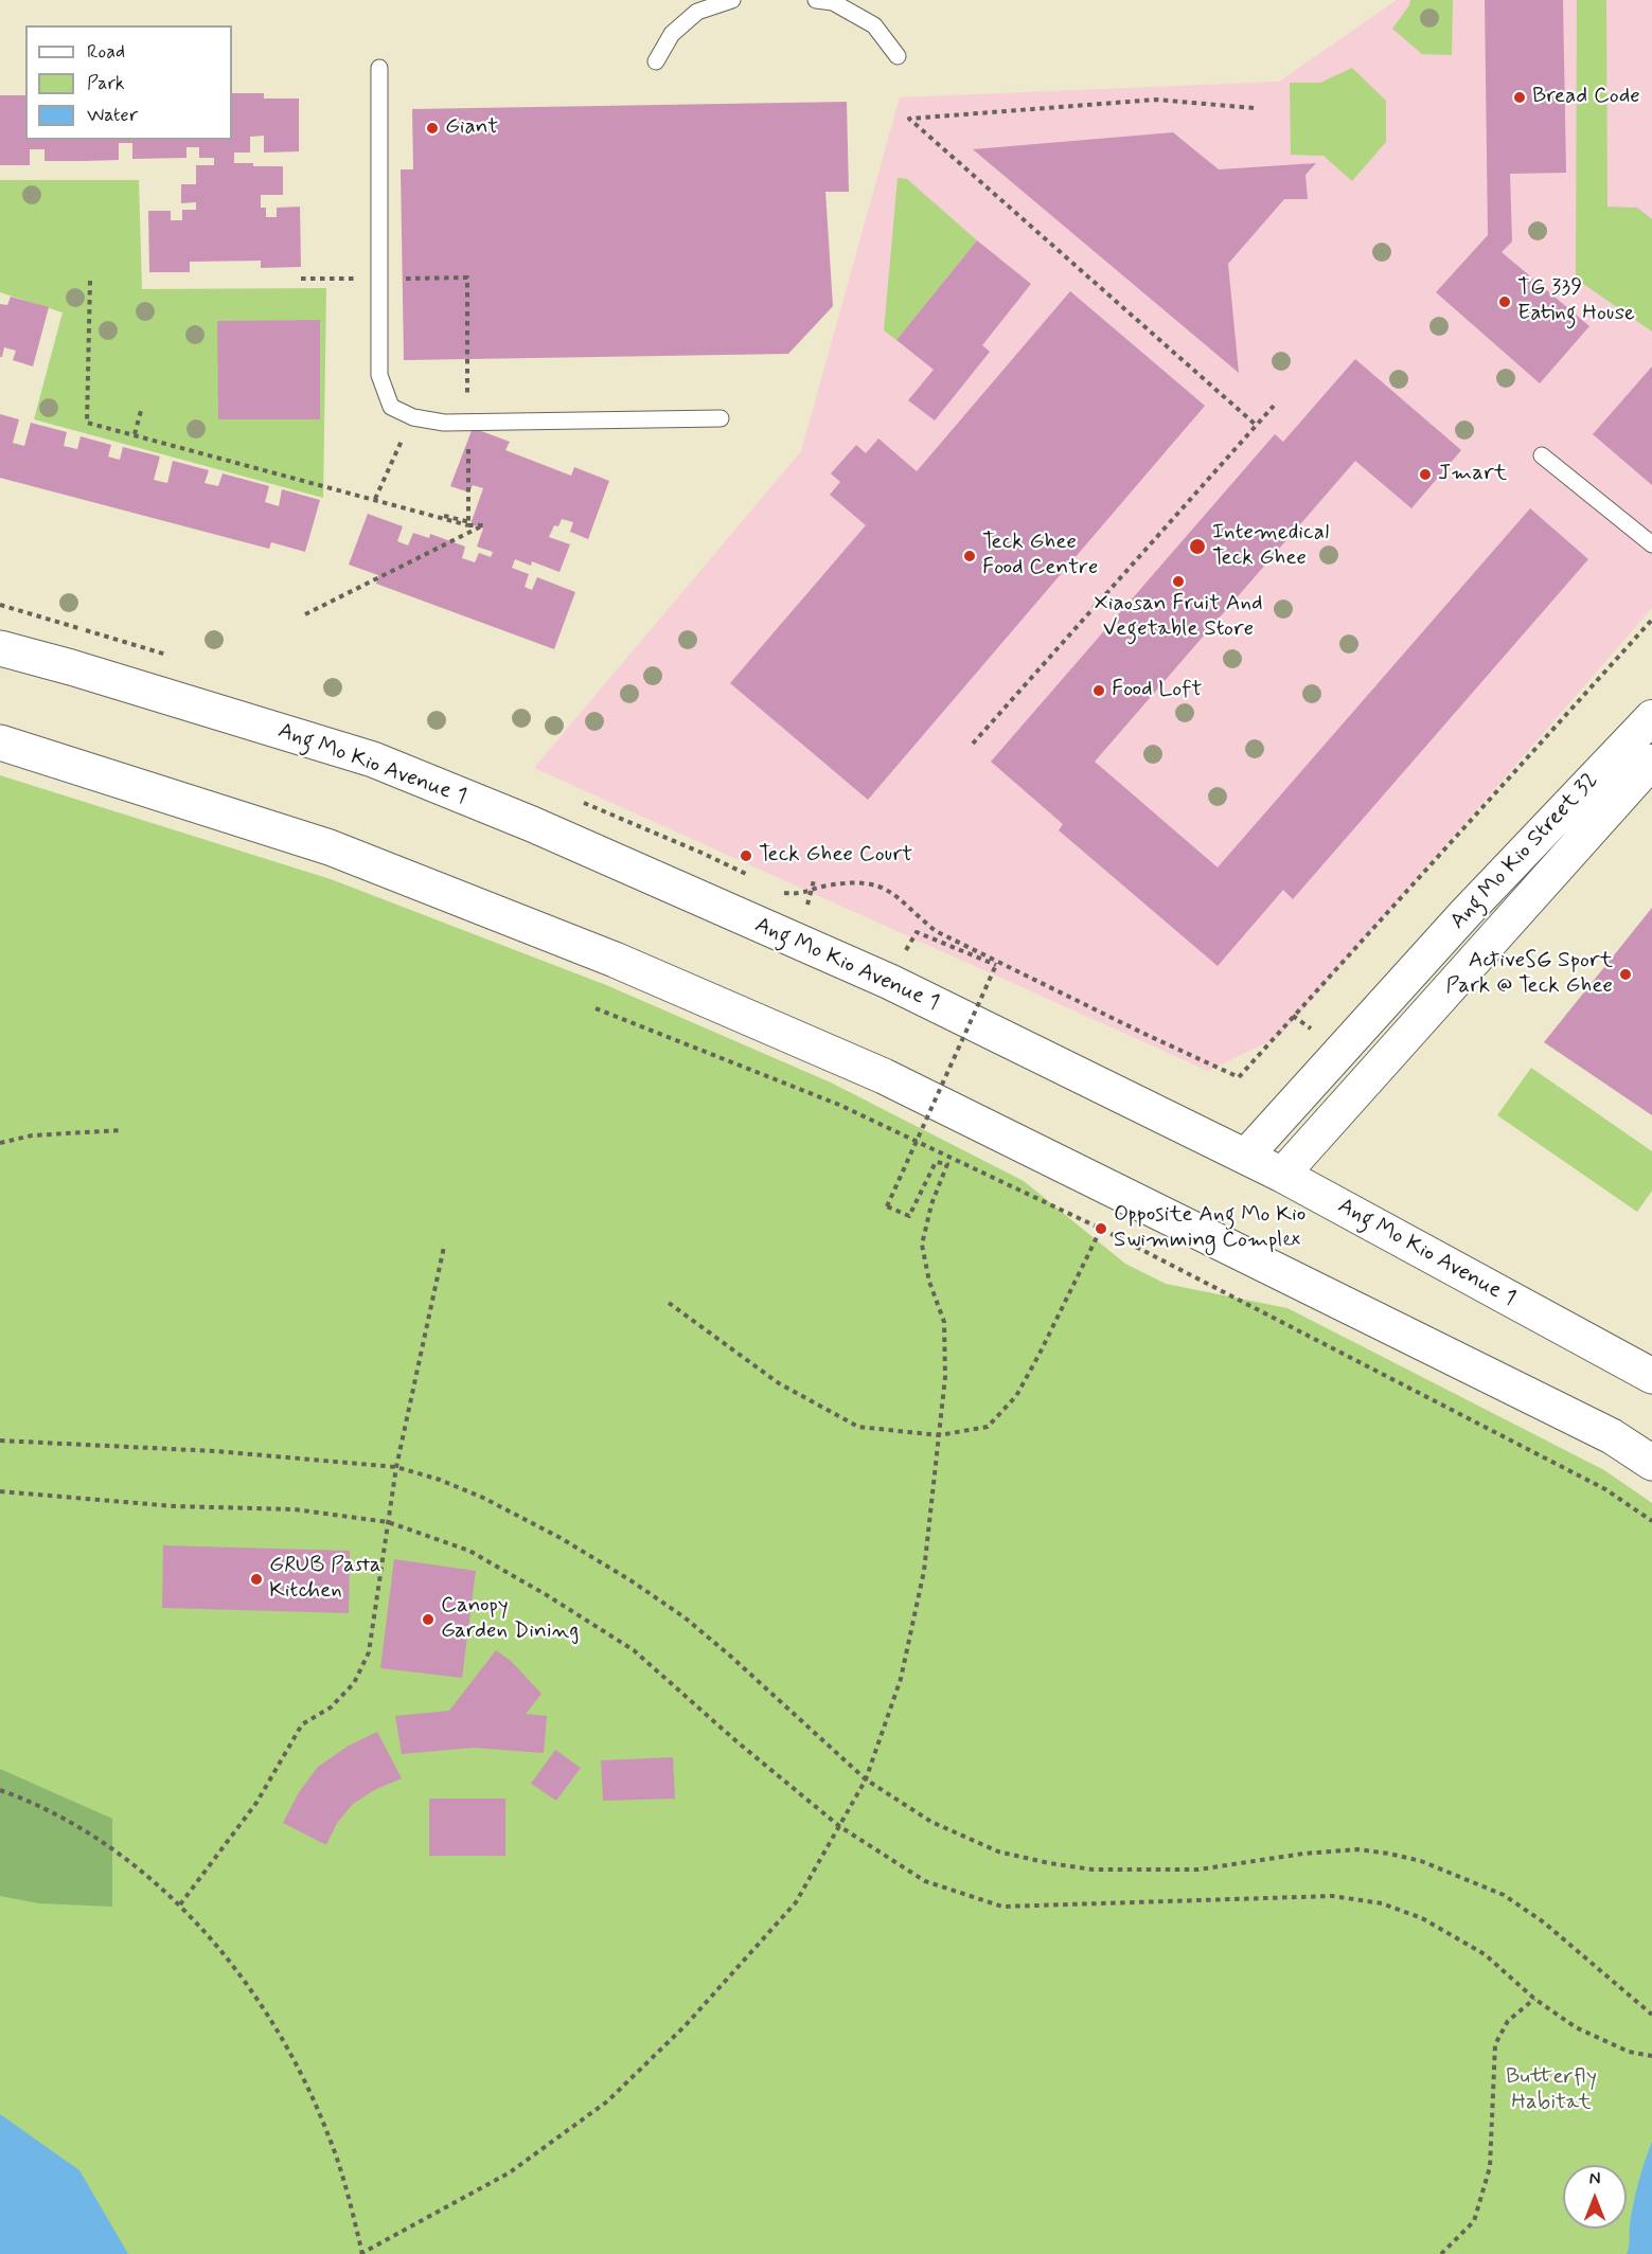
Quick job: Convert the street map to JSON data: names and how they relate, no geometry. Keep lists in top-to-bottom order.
{
  "streets": {
    "main road": ["Ang Mo Kio Avenue 1"],
    "street": ["Ang Mo Kio Street 32"]
  },
  "crossings": [
    ["Ang Mo Kio Avenue 1", "Ang Mo Kio Street 32"]
  ],
  "parks": ["Butterfly Habitat"],
  "places": [
    "Bread Code",
    "Giant",
    "TG 339 Eating House",
    "Jmart",
    "Intemedical Teck Ghee",
    "Teck Ghee Food Centre",
    "Xiaosan Fruit And Vegetable Store",
    "Food Loft",
    "Teck Ghee Court",
    "ActiveSG Sport Park @ Teck Ghee",
    "Opposite Ang Mo Kio Swimming Complex",
    "GRUB Pasta Kitchen",
    "Canopy Garden Dining"
  ],
  "legend": ["Road", "Park", "Water"],
  "north": "top"
}
